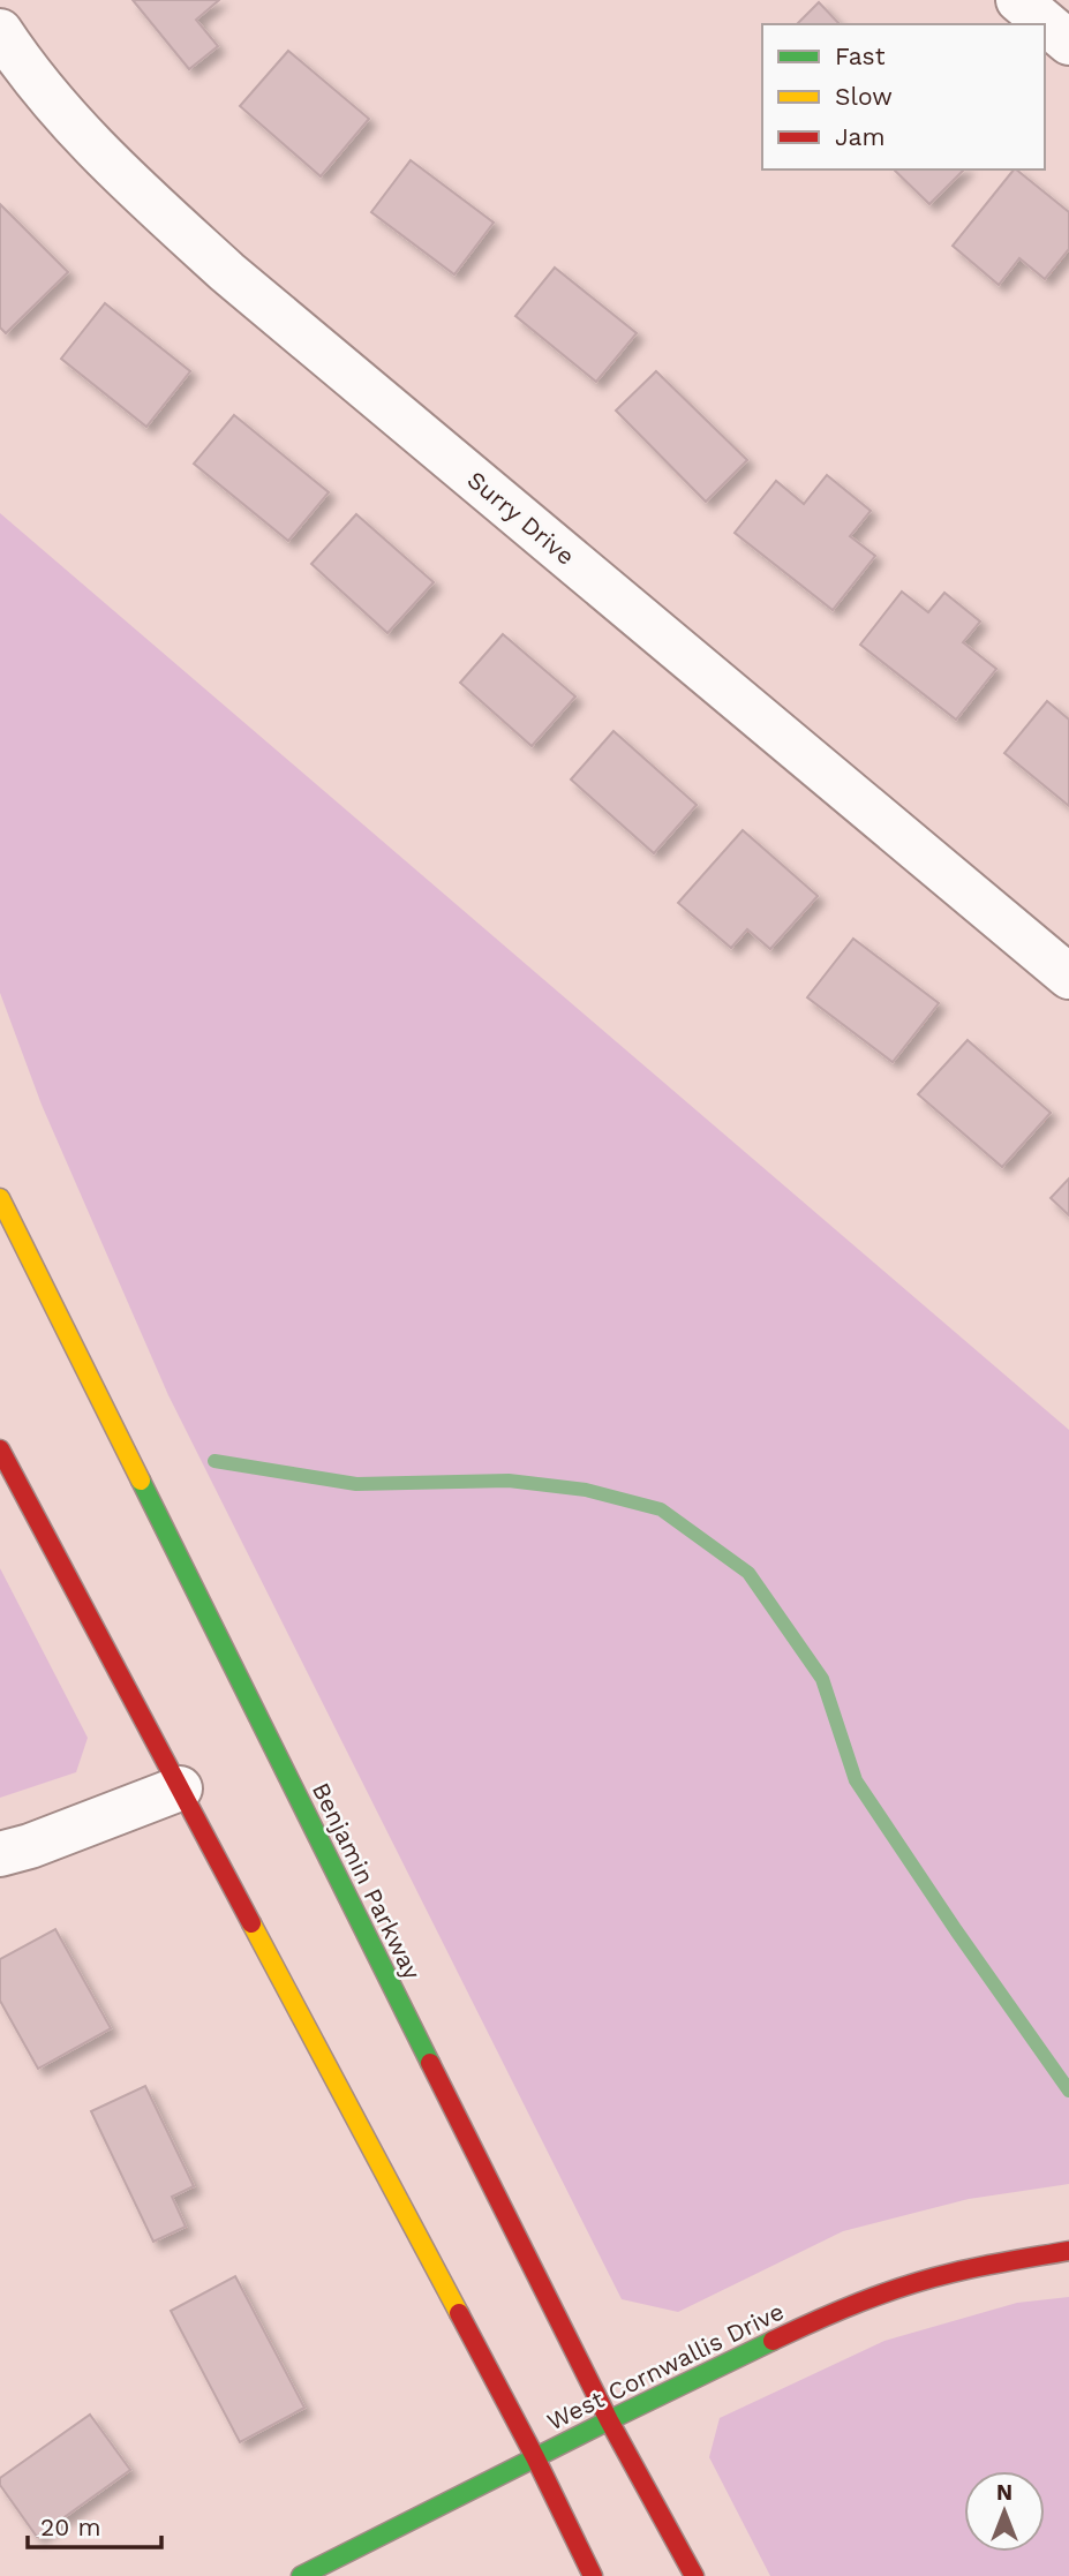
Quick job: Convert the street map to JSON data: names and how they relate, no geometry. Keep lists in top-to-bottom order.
{
  "streets": {
    "main road": ["Benjamin Parkway", "West Cornwallis Drive"],
    "street": ["Surry Drive"]
  },
  "crossings": [
    ["Benjamin Parkway", "West Cornwallis Drive"]
  ],
  "legend": ["Fast", "Slow", "Jam"],
  "scale_bar": "20 m",
  "north": "top"
}
